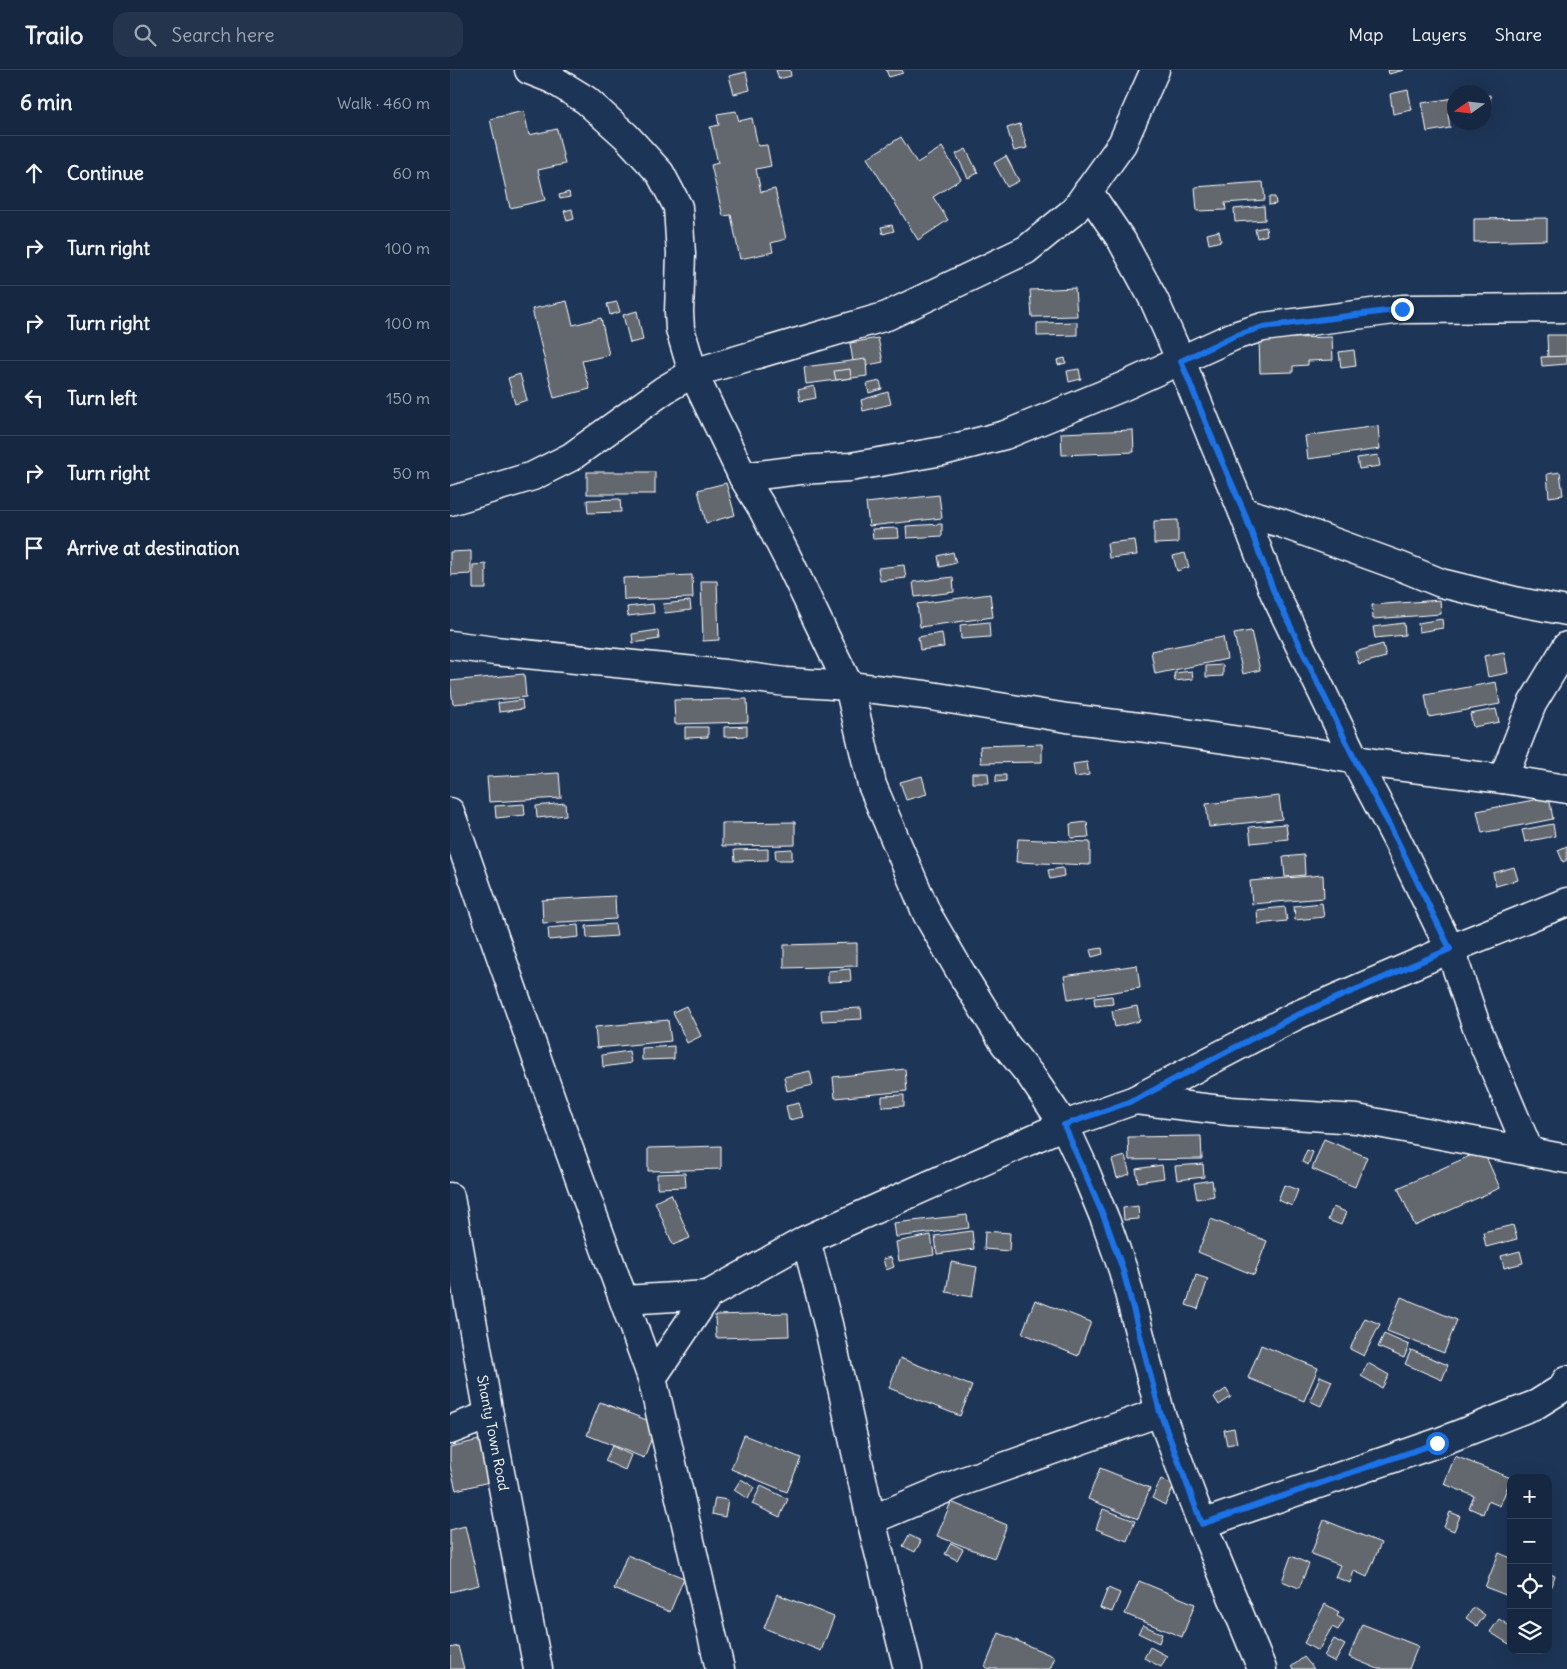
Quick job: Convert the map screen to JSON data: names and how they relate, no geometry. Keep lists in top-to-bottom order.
{
  "streets": {
    "street": ["Shanty Town Road"]
  },
  "north": "left",
  "page": {
    "header": "Trailo",
    "search": "Search here",
    "nav": ["Map", "Layers", "Share"],
    "heading": ["6 min", "Walk · 460 m"],
    "list": [
      ["Continue", "60 m"],
      ["Turn right", "100 m"],
      ["Turn right", "100 m"],
      ["Turn left", "150 m"],
      ["Turn right", "50 m"],
      "Arrive at destination"
    ],
    "map_buttons": ["+", "−"]
  }
}
